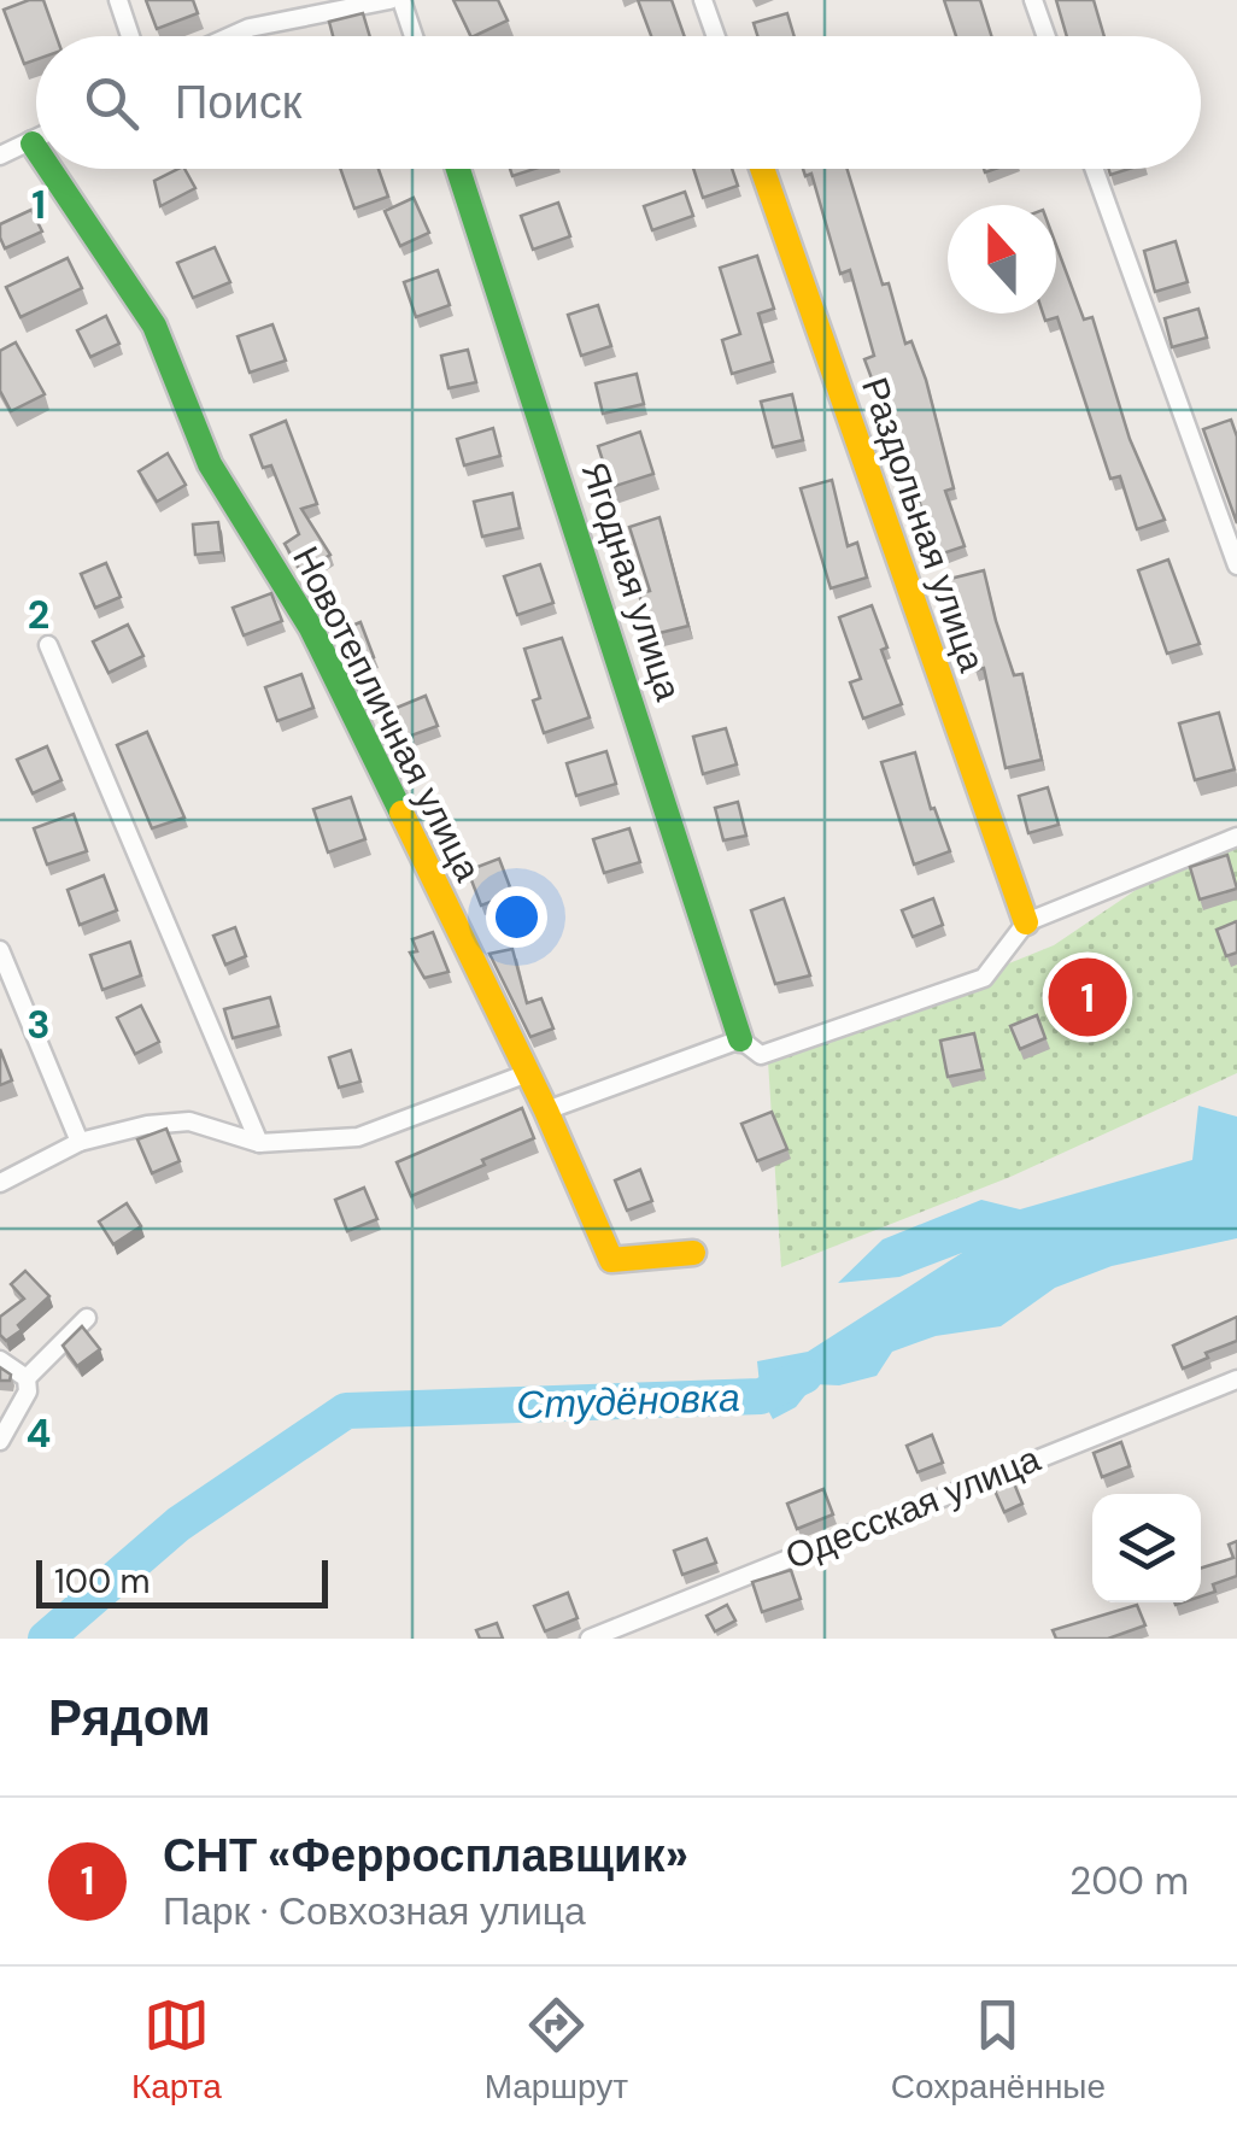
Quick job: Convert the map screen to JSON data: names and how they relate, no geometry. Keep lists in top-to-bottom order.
{
  "streets": {
    "street": [
      "Раздольная улица",
      "Ягодная улица",
      "Новотепличная улица",
      "Одесская улица"
    ]
  },
  "water": ["Студёновка"],
  "scale_bar": "100 m",
  "north": "top",
  "page": {
    "search": "Поиск",
    "pins": "1",
    "scale": "100 m",
    "heading": "Рядом",
    "list": [
      {
        "mark": "1",
        "name": "СНТ «Ферросплавщик»",
        "note": "Парк · Совхозная улица",
        "value": "200 m"
      }
    ],
    "nav": ["Карта", "Маршрут", "Сохранённые"]
  },
  "grid": {
    "rows": [
      "1",
      "2",
      "3",
      "4"
    ]
  }
}
